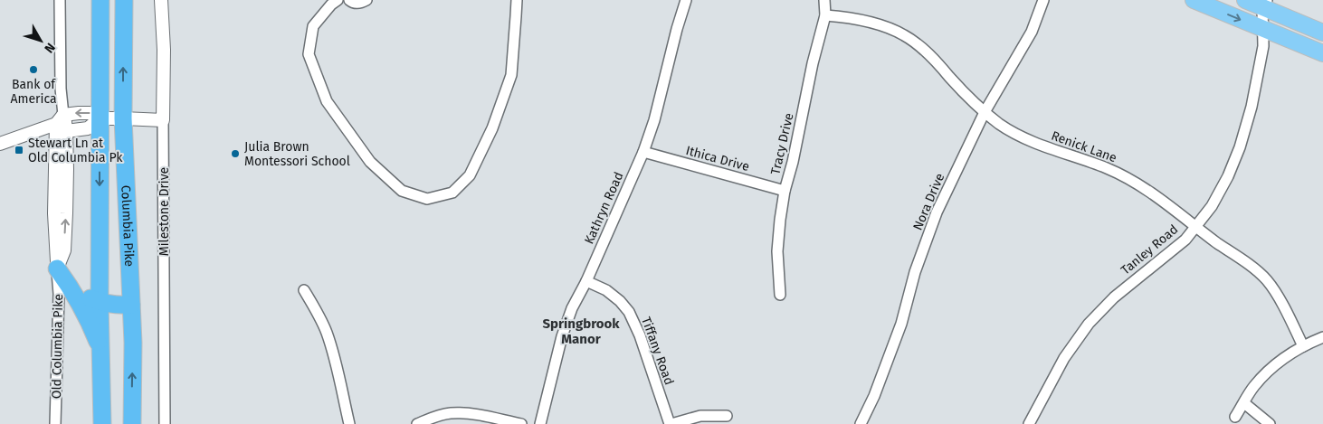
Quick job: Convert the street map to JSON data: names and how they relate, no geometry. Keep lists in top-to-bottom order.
{
  "streets": {
    "highway": ["Columbia Pike"],
    "street": [
      "Tracy Drive",
      "Renick Lane",
      "Ithica Drive",
      "Nora Drive",
      "Kathryn Road",
      "Milestone Drive",
      "Tanley Road",
      "Old Columbia Pike",
      "Tiffany Road"
    ]
  },
  "crossings": [
    ["Tracy Drive", "Renick Lane"],
    ["Tracy Drive", "Ithica Drive"],
    ["Renick Lane", "Nora Drive"],
    ["Renick Lane", "Tanley Road"],
    ["Ithica Drive", "Kathryn Road"],
    ["Kathryn Road", "Tiffany Road"]
  ],
  "districts": ["Springbrook Manor"],
  "places": {
    "other": ["Bank of America", "Julia Brown Montessori School"],
    "transit": ["Stewart Ln at Old Columbia Pk"]
  },
  "north": "bottom right"
}
